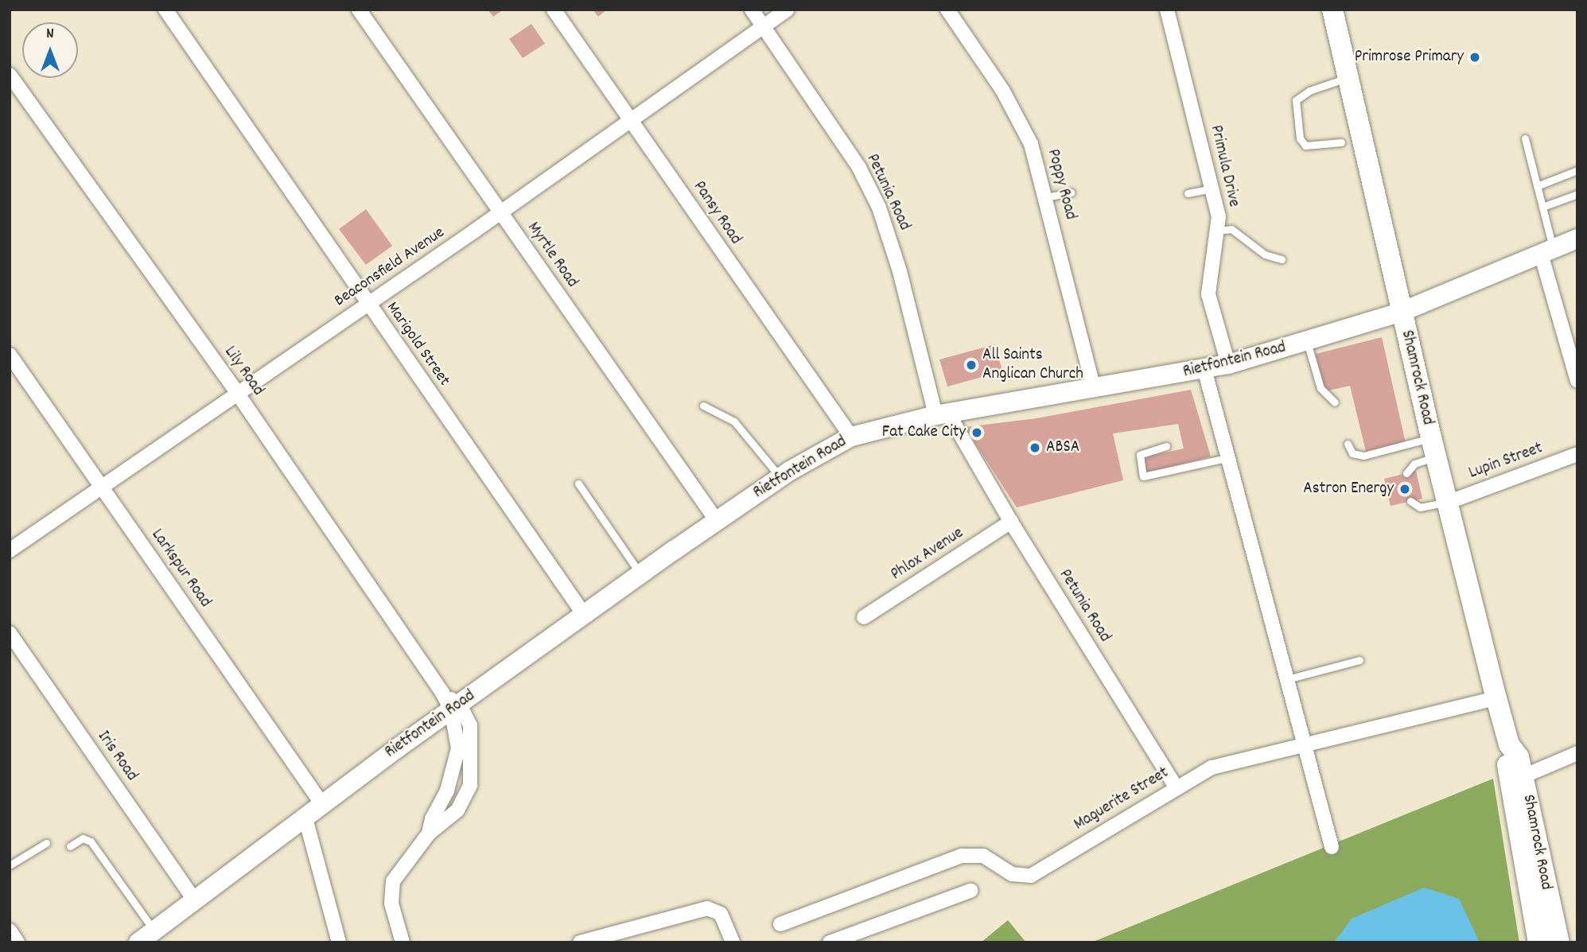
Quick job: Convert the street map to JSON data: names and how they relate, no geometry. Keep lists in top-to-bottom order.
{
  "streets": {
    "main road": ["Shamrock Road"],
    "street": [
      "Primula Drive",
      "Poppy Road",
      "Petunia Road",
      "Pansy Road",
      "Myrtle Road",
      "Beaconsfield Avenue",
      "Marigold Street",
      "Rietfontein Road",
      "Lily Road",
      "Lupin Street",
      "Phlox Avenue",
      "Larkspur Road",
      "Iris Road",
      "Maguerite Street"
    ]
  },
  "crossings": [
    ["Primula Drive", "Rietfontein Road"],
    ["Poppy Road", "Rietfontein Road"],
    ["Petunia Road", "Beaconsfield Avenue"],
    ["Petunia Road", "Rietfontein Road"],
    ["Petunia Road", "Phlox Avenue"],
    ["Petunia Road", "Maguerite Street"],
    ["Pansy Road", "Beaconsfield Avenue"],
    ["Pansy Road", "Rietfontein Road"],
    ["Myrtle Road", "Beaconsfield Avenue"],
    ["Myrtle Road", "Rietfontein Road"],
    ["Beaconsfield Avenue", "Marigold Street"],
    ["Beaconsfield Avenue", "Lily Road"],
    ["Beaconsfield Avenue", "Larkspur Road"],
    ["Marigold Street", "Rietfontein Road"],
    ["Rietfontein Road", "Lily Road"],
    ["Rietfontein Road", "Shamrock Road"],
    ["Rietfontein Road", "Larkspur Road"],
    ["Rietfontein Road", "Iris Road"],
    ["Shamrock Road", "Lupin Street"],
    ["Shamrock Road", "Maguerite Street"]
  ],
  "places": [
    "Primrose Primary",
    "All Saints Anglican Church",
    "Fat Cake City",
    "ABSA",
    "Astron Energy"
  ],
  "north": "top"
}
